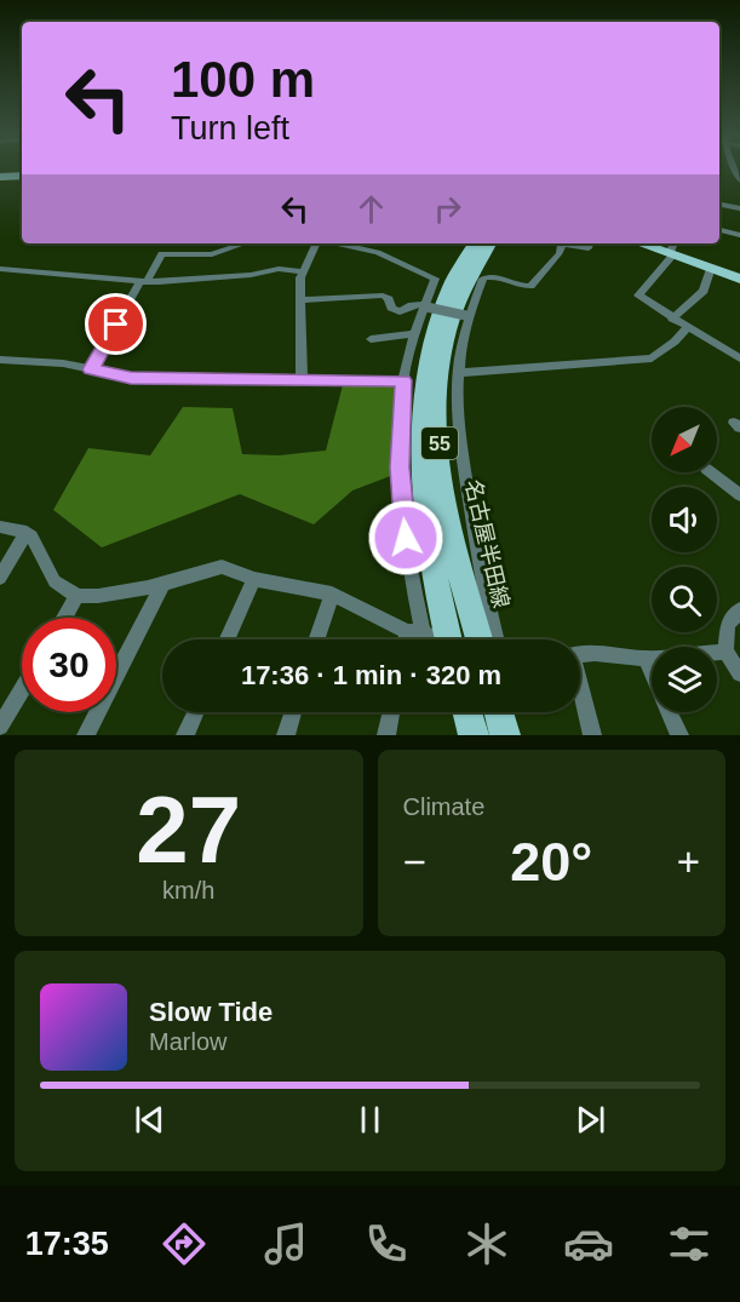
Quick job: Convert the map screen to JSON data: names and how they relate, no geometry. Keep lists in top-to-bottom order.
{
  "streets": {
    "main road": ["55", "名古屋半田線"]
  },
  "north": "bottom left",
  "page": {
    "turn": ["100 m", "Turn left"],
    "limit": "30",
    "trip": "17:36 · 1 min · 320 m",
    "tile": [
      ["27", "km/h"],
      "Climate"
    ],
    "heat": ["−", "20°", "+"],
    "song": ["Slow Tide", "Marlow"],
    "tabs": "17:35"
  }
}
